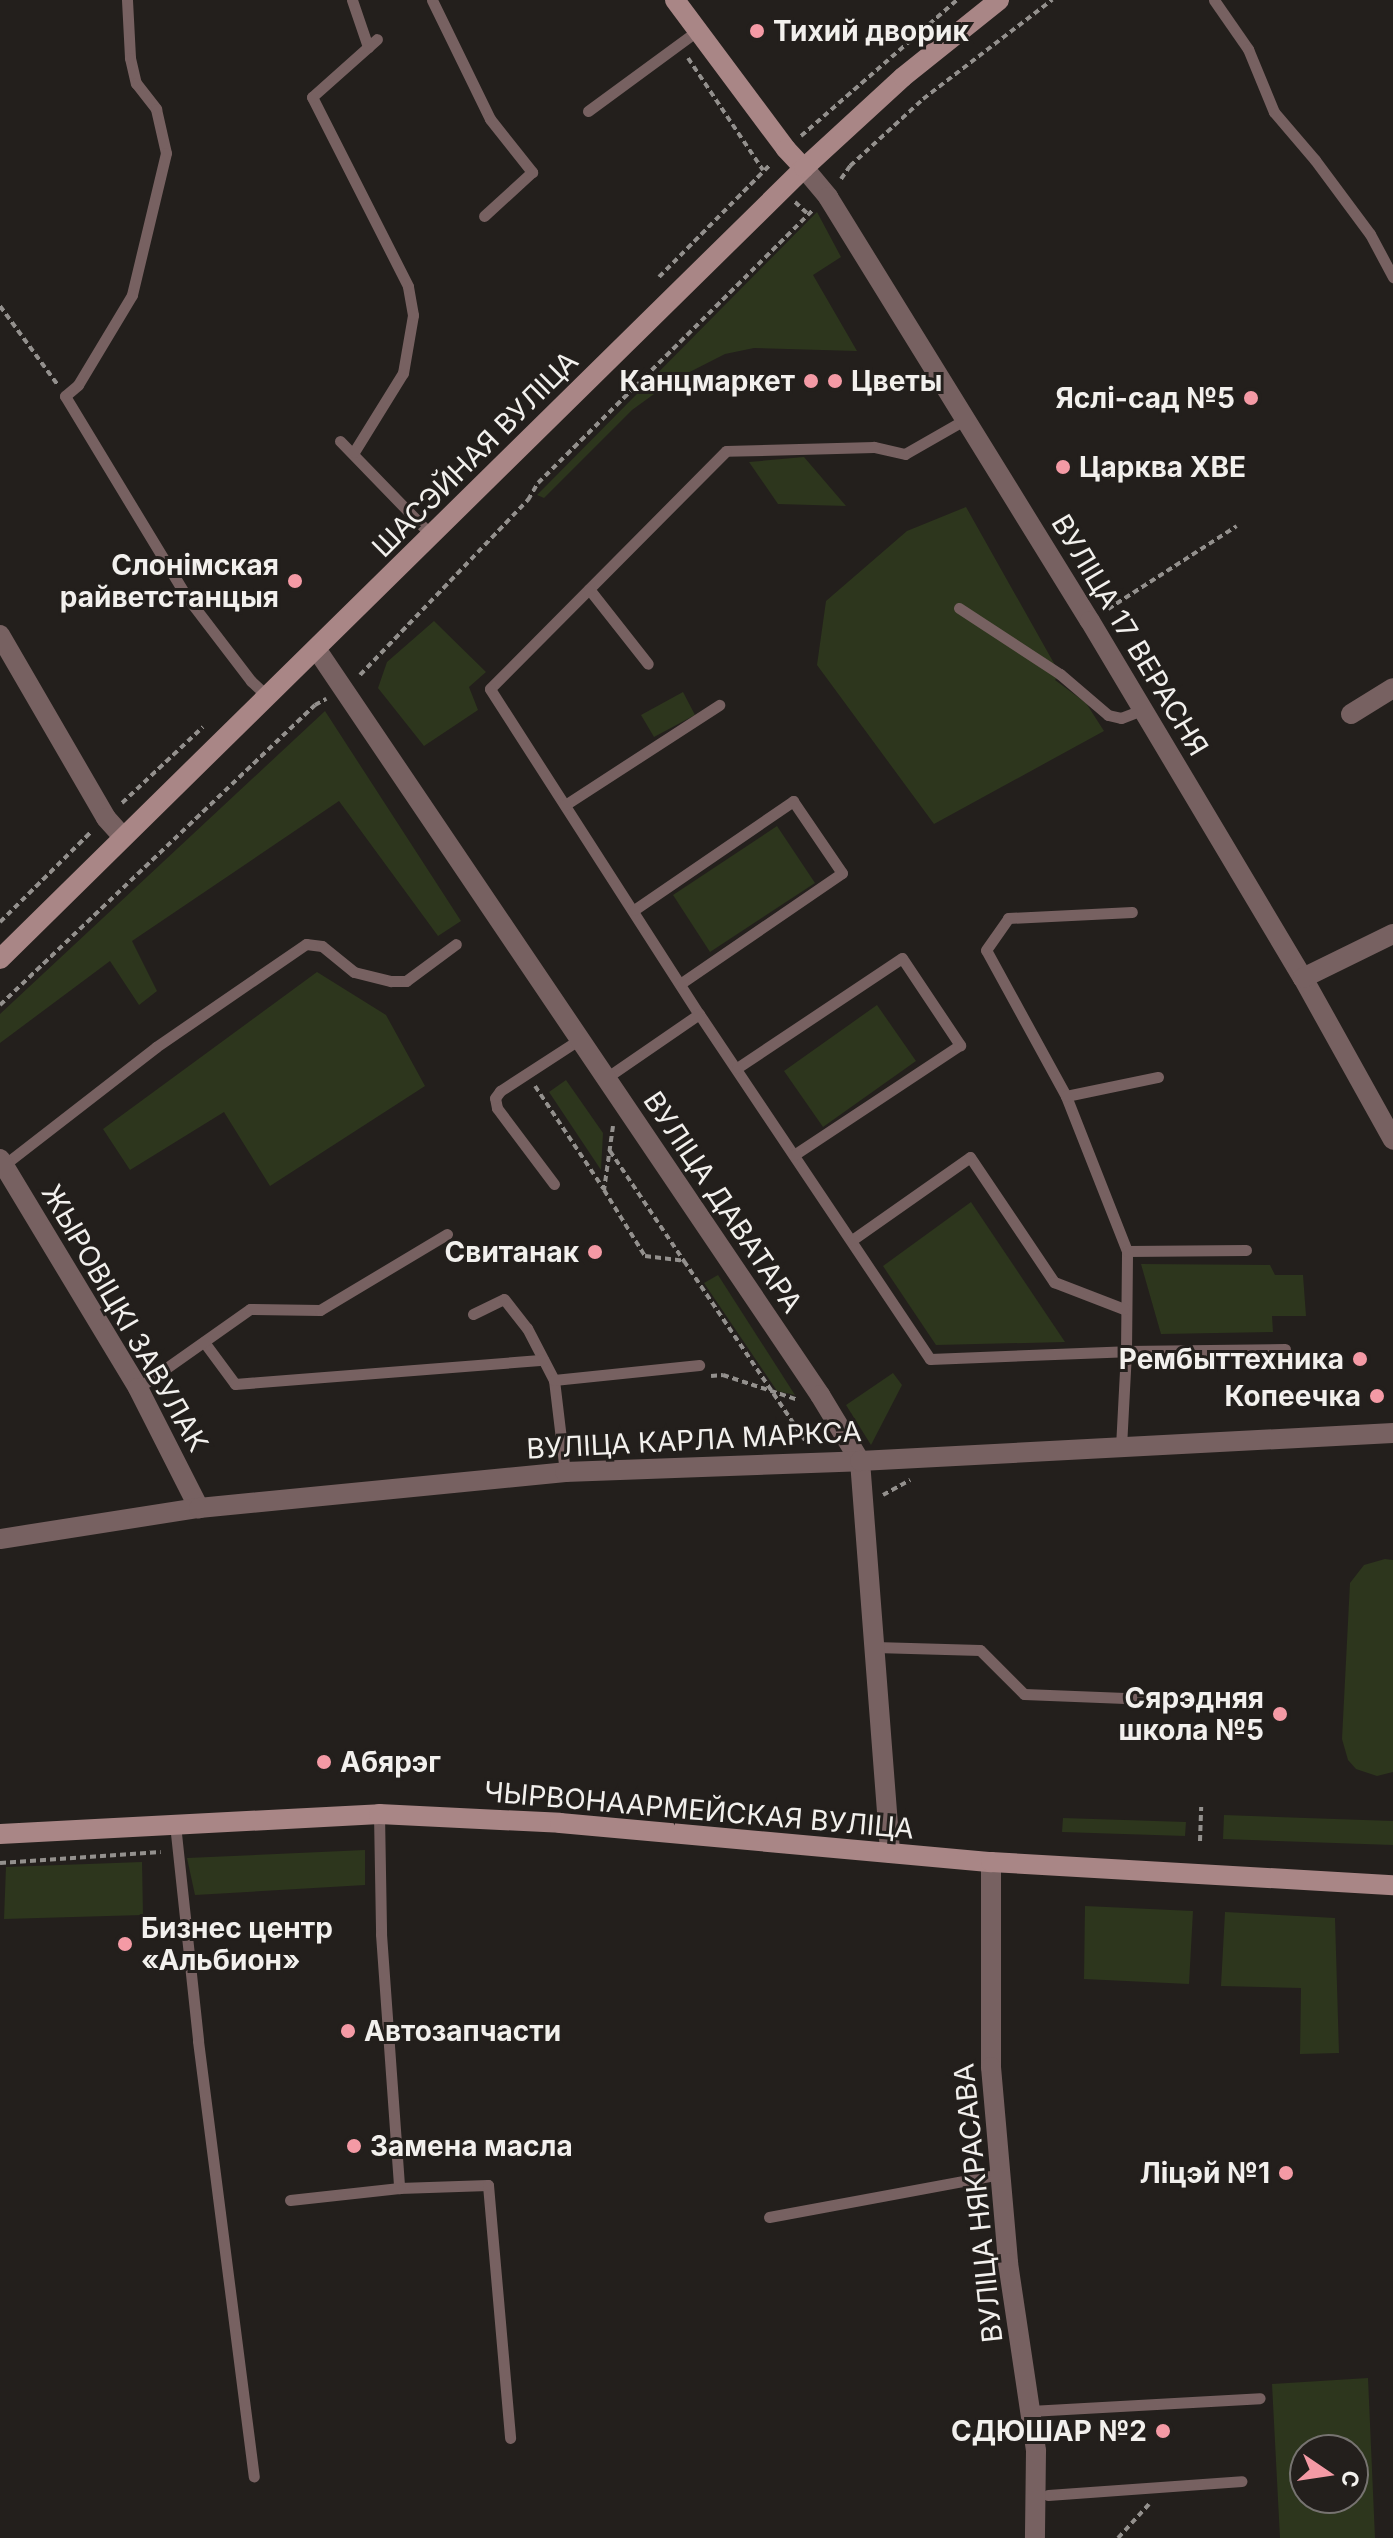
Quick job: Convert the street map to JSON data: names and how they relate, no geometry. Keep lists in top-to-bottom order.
{
  "streets": {
    "main road": ["ШАСЭЙНАЯ ВУЛІЦА", "ЧЫРВОНААРМЕЙСКАЯ ВУЛІЦА"],
    "street": [
      "ВУЛІЦА 17 ВЕРАСНЯ",
      "ВУЛІЦА ДАВАТАРА",
      "ЖЫРОВІЦКІ ЗАВУЛАК",
      "ВУЛІЦА КАРЛА МАРКСА",
      "ВУЛІЦА НЯКРАСАВА"
    ]
  },
  "crossings": [
    ["ШАСЭЙНАЯ ВУЛІЦА", "ВУЛІЦА 17 ВЕРАСНЯ"],
    ["ШАСЭЙНАЯ ВУЛІЦА", "ВУЛІЦА ДАВАТАРА"],
    ["ВУЛІЦА ДАВАТАРА", "ВУЛІЦА КАРЛА МАРКСА"],
    ["ВУЛІЦА ДАВАТАРА", "ЧЫРВОНААРМЕЙСКАЯ ВУЛІЦА"],
    ["ЖЫРОВІЦКІ ЗАВУЛАК", "ВУЛІЦА КАРЛА МАРКСА"],
    ["ЧЫРВОНААРМЕЙСКАЯ ВУЛІЦА", "ВУЛІЦА НЯКРАСАВА"]
  ],
  "places": [
    "Тихий дворик",
    "Канцмаркет",
    "Цветы",
    "Яслі-сад №5",
    "Царква ХВЕ",
    "Слонімская райветстанцыя",
    "Свитанак",
    "Рембыттехника",
    "Копеечка",
    "Сярэдняя школа №5",
    "Абярэг",
    "Бизнес центр «Альбион»",
    "Автозапчасти",
    "Замена масла",
    "Ліцэй №1",
    "СДЮШАР №2"
  ],
  "north": "right"
}
